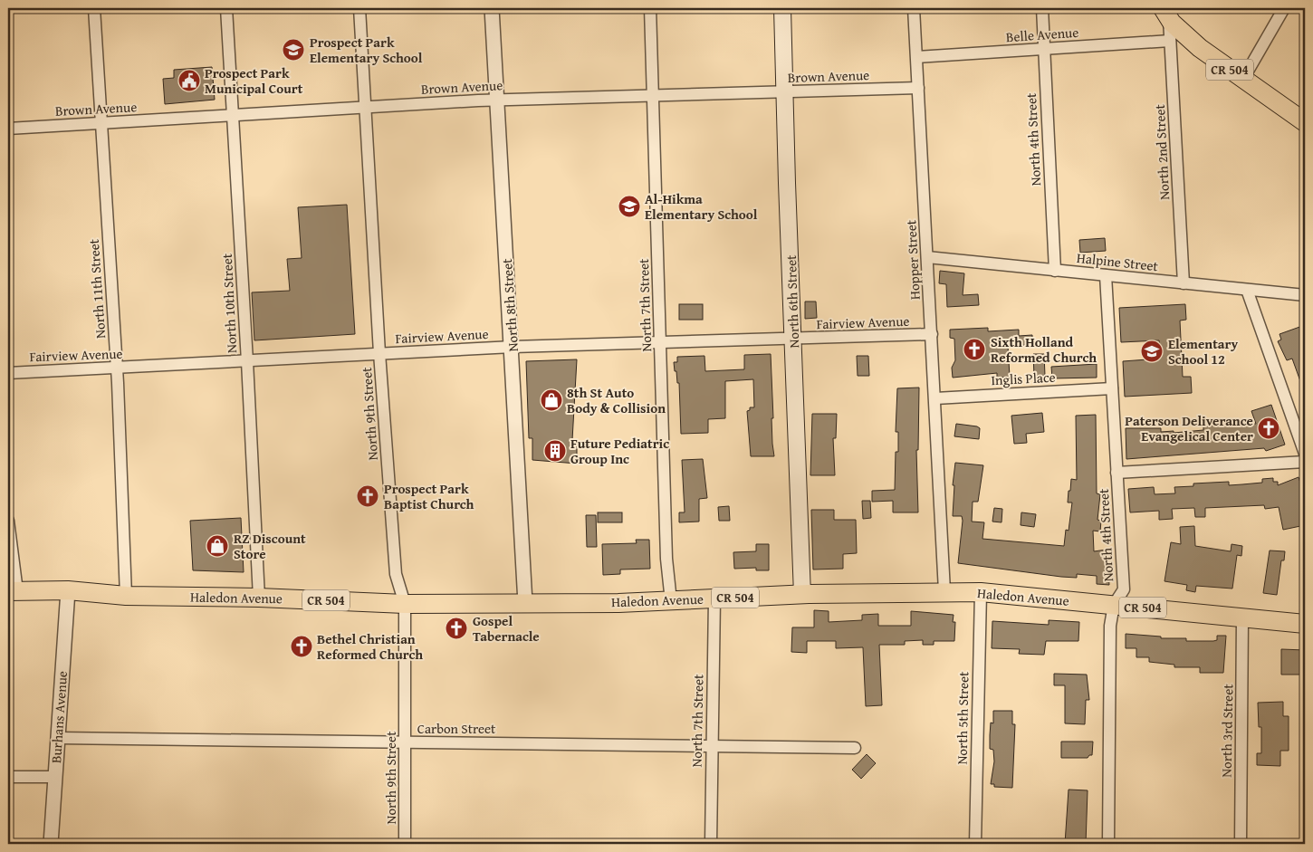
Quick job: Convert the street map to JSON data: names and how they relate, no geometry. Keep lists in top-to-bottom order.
{
  "streets": {
    "main road": ["CR 504", "North 6th Street", "Haledon Avenue"],
    "street": [
      "Belle Avenue",
      "Brown Avenue",
      "North 4th Street",
      "North 2nd Street",
      "Hopper Street",
      "Halpine Street",
      "North 11th Street",
      "North 10th Street",
      "North 8th Street",
      "North 7th Street",
      "Fairview Avenue",
      "Inglis Place",
      "North 9th Street",
      "Burhans Avenue",
      "North 5th Street",
      "Carbon Street",
      "North 3rd Street"
    ]
  },
  "crossings": [
    ["Belle Avenue", "North 4th Street"],
    ["Belle Avenue", "North 2nd Street"],
    ["Belle Avenue", "Hopper Street"],
    ["CR 504", "North 2nd Street"],
    ["Brown Avenue", "Hopper Street"],
    ["Brown Avenue", "North 11th Street"],
    ["Brown Avenue", "North 6th Street"],
    ["Brown Avenue", "North 10th Street"],
    ["Brown Avenue", "North 8th Street"],
    ["Brown Avenue", "North 7th Street"],
    ["Brown Avenue", "North 9th Street"],
    ["North 4th Street", "Halpine Street"],
    ["North 4th Street", "Inglis Place"],
    ["North 4th Street", "Haledon Avenue"],
    ["North 2nd Street", "Halpine Street"],
    ["Hopper Street", "Halpine Street"],
    ["Hopper Street", "Fairview Avenue"],
    ["Hopper Street", "Inglis Place"],
    ["Hopper Street", "Haledon Avenue"],
    ["North 11th Street", "Fairview Avenue"],
    ["North 11th Street", "Haledon Avenue"],
    ["North 6th Street", "Fairview Avenue"],
    ["North 6th Street", "Haledon Avenue"],
    ["North 10th Street", "Fairview Avenue"],
    ["North 10th Street", "Haledon Avenue"],
    ["North 8th Street", "Fairview Avenue"],
    ["North 8th Street", "Haledon Avenue"],
    ["North 7th Street", "Fairview Avenue"],
    ["North 7th Street", "Haledon Avenue"],
    ["North 7th Street", "Carbon Street"],
    ["Fairview Avenue", "North 9th Street"],
    ["North 9th Street", "Haledon Avenue"],
    ["North 9th Street", "Carbon Street"],
    ["Haledon Avenue", "Burhans Avenue"],
    ["Haledon Avenue", "North 5th Street"],
    ["Haledon Avenue", "North 3rd Street"],
    ["Burhans Avenue", "Carbon Street"]
  ],
  "places": {
    "school or university": ["Prospect Park Elementary School", "Al-Hikma Elementary School", "Elementary School 12"],
    "public building": ["Prospect Park Municipal Court"],
    "church": [
      "Sixth Holland Reformed Church",
      "Paterson Deliverance Evangelical Center",
      "Prospect Park Baptist Church",
      "Gospel Tabernacle",
      "Bethel Christian Reformed Church"
    ],
    "shop": ["8th St Auto Body & Collision", "RZ Discount Store"],
    "building": ["Future Pediatric Group Inc"]
  }
}
